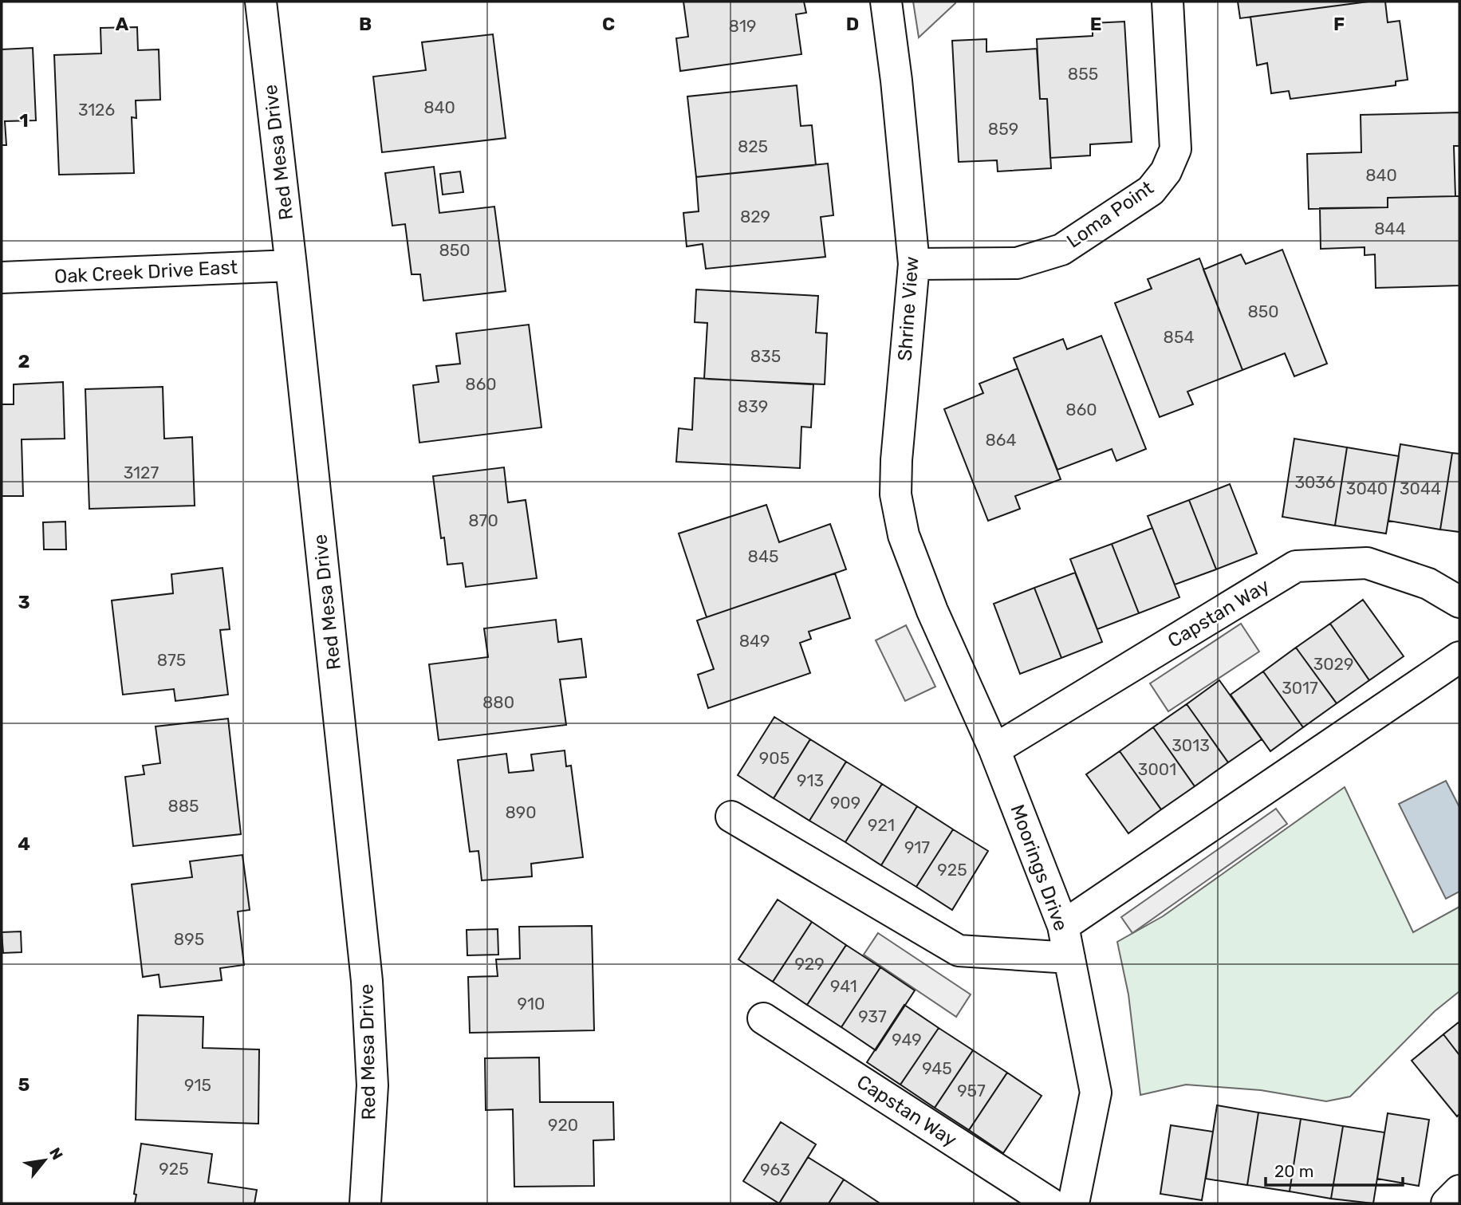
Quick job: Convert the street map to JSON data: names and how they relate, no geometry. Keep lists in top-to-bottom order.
{
  "streets": {
    "street": [
      "Red Mesa Drive",
      "Loma Point",
      "Oak Creek Drive East",
      "Shrine View",
      "Capstan Way",
      "Moorings Drive"
    ]
  },
  "crossings": [
    ["Red Mesa Drive", "Oak Creek Drive East"],
    ["Loma Point", "Shrine View"],
    ["Shrine View", "Moorings Drive"],
    ["Capstan Way", "Moorings Drive"]
  ],
  "house_numbers": [
    "819",
    "855",
    "840",
    "3126",
    "859",
    "825",
    "840",
    "829",
    "844",
    "850",
    "850",
    "854",
    "835",
    "860",
    "839",
    "860",
    "864",
    "3127",
    "3036",
    "3040",
    "3044",
    "870",
    "845",
    "849",
    "875",
    "3029",
    "3017",
    "880",
    "3013",
    "905",
    "3001",
    "913",
    "909",
    "885",
    "890",
    "921",
    "917",
    "925",
    "895",
    "929",
    "941",
    "910",
    "937",
    "949",
    "945",
    "915",
    "957",
    "920",
    "925",
    "963"
  ],
  "scale_bar": "20 m",
  "north": "top right",
  "grid": {
    "columns": [
      "A",
      "B",
      "C",
      "D",
      "E",
      "F"
    ],
    "rows": [
      "1",
      "2",
      "3",
      "4",
      "5"
    ]
  }
}
